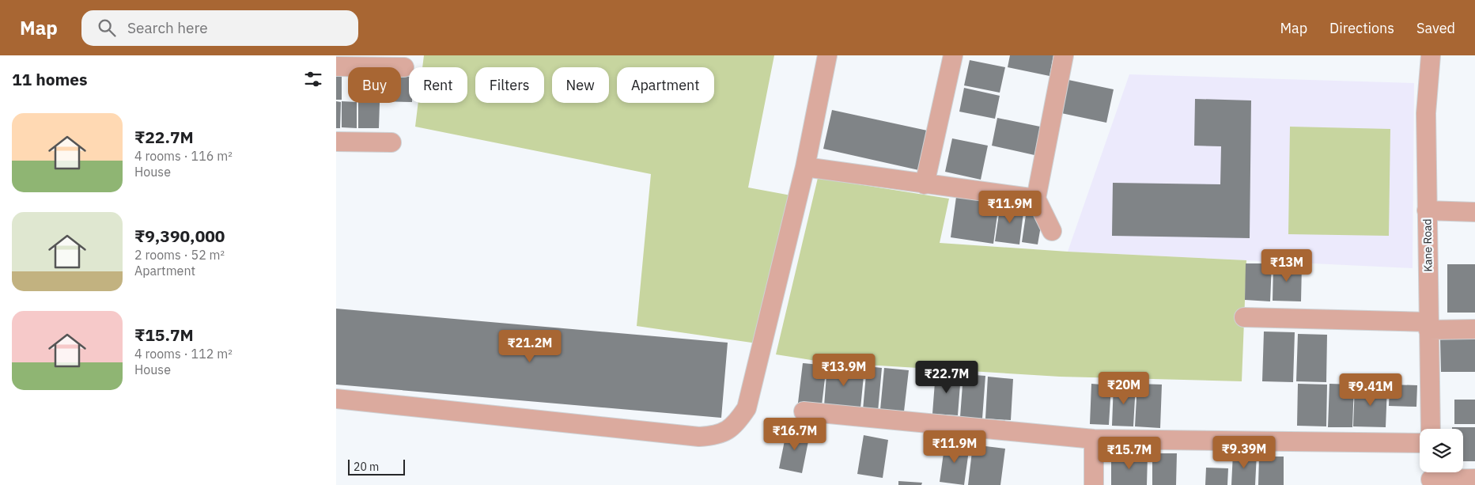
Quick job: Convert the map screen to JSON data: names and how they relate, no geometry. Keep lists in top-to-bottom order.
{
  "streets": {
    "street": ["Kane Road"]
  },
  "scale_bar": "20 m",
  "page": {
    "header": "Map",
    "search": "Search here",
    "nav": ["Map", "Directions", "Saved"],
    "heading": "11 homes",
    "chip": [
      "Buy",
      "Rent",
      "Filters",
      "New",
      "Apartment"
    ],
    "list": [
      {
        "name": "₹22.7M",
        "note": "4 rooms · 116 m² · House"
      },
      {
        "name": "₹9,390,000",
        "note": "2 rooms · 52 m² · Apartment"
      },
      {
        "name": "₹15.7M",
        "note": "4 rooms · 112 m² · House"
      }
    ],
    "price": [
      "₹11.9M",
      "₹13M",
      "₹21.2M",
      "₹13.9M",
      "₹22.7M",
      "₹20M",
      "₹9.41M",
      "₹16.7M",
      "₹11.9M",
      "₹9.39M",
      "₹15.7M"
    ],
    "scale": "20 m"
  }
}
